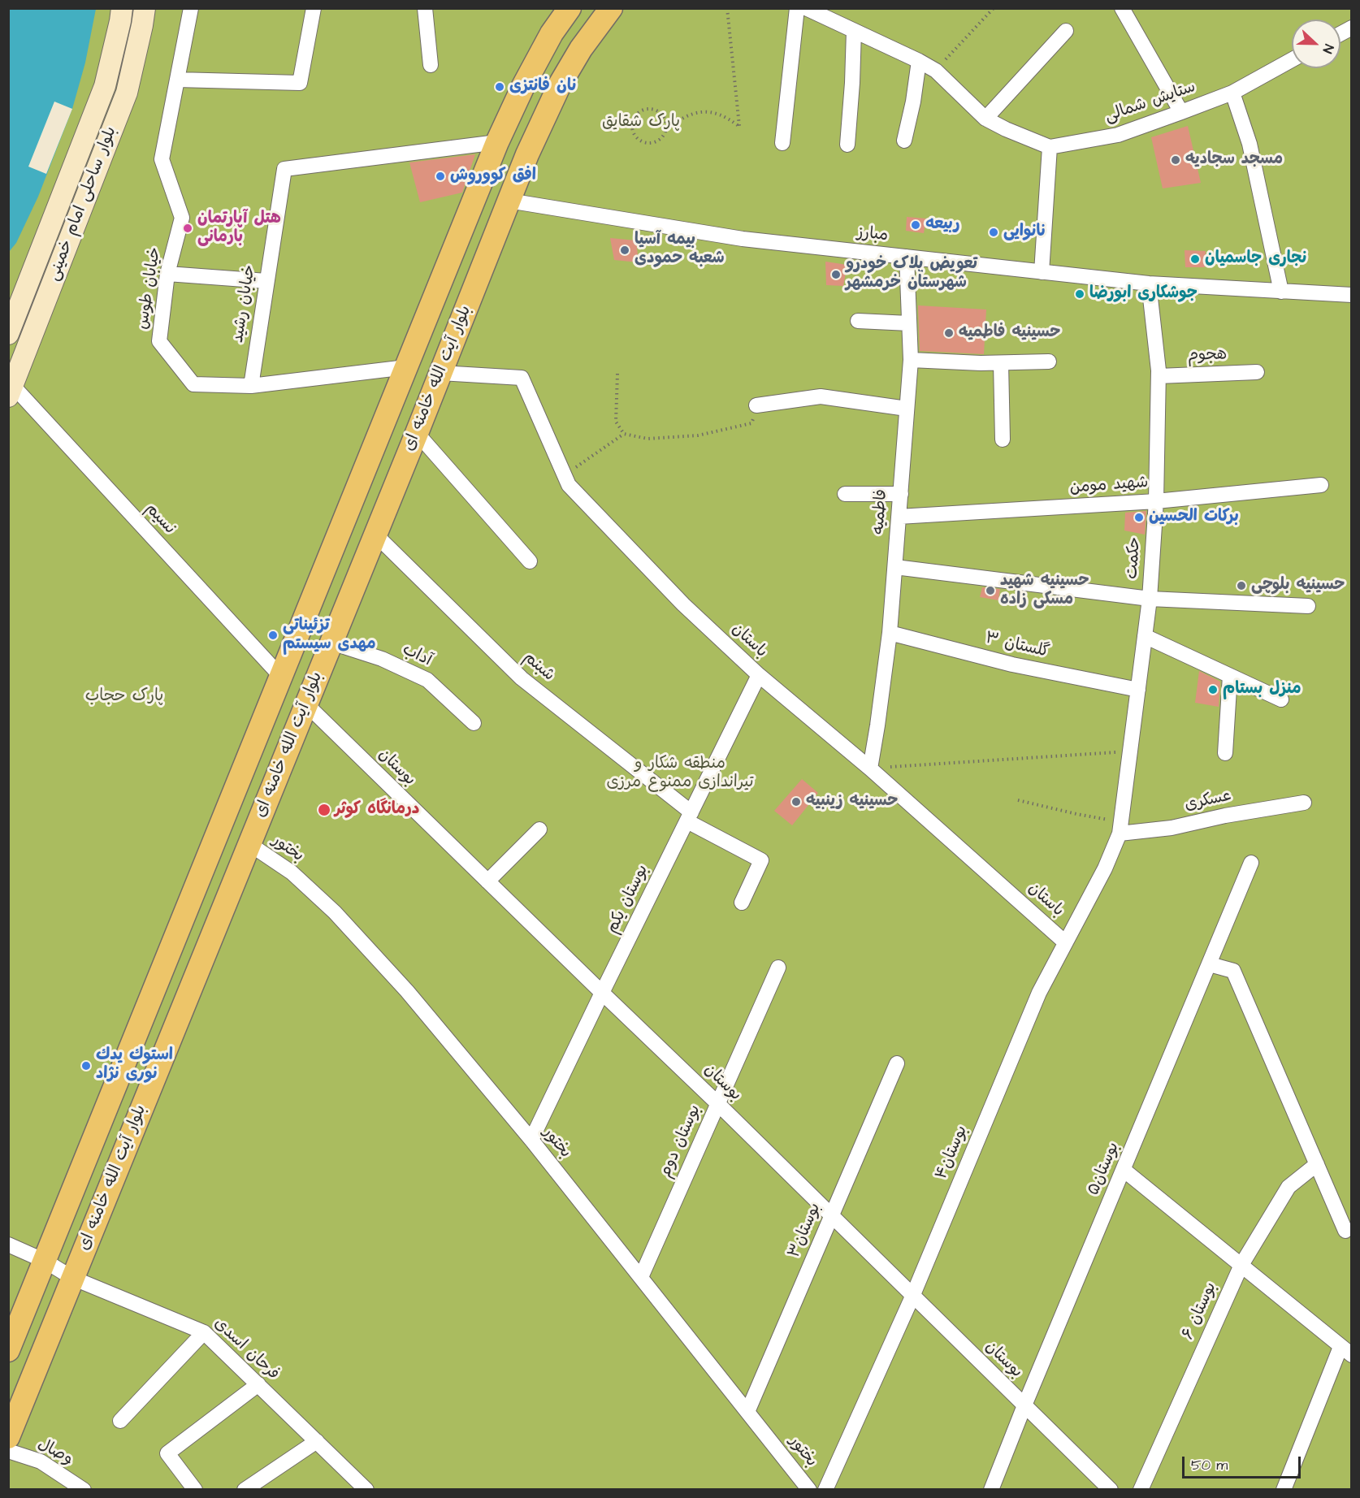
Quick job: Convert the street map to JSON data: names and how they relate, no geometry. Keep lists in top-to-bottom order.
{
  "streets": {
    "main road": ["بلوار ساحلی امام خمینی", "بلوار آیت الله خامنه ای"],
    "street": [
      "ستایش شمالی",
      "مبارز",
      "خیابان طوس",
      "خیابان رشید",
      "هجوم",
      "شهید مومن",
      "فاطمیه",
      "نسیم",
      "حکمت",
      "باستان",
      "گلستان ۳",
      "آداب",
      "شبنم",
      "بوستان",
      "عسکری",
      "بختور",
      "بوستان یکم",
      "بوستان دوم",
      "بوستان۴",
      "بوستان۵",
      "بوستان۳",
      "بوستان ۶",
      "فرحان اسدی",
      "وصال"
    ]
  },
  "crossings": [
    ["بلوار ساحلی امام خمینی", "نسیم"],
    ["مبارز", "بلوار آیت الله خامنه ای"],
    ["مبارز", "فاطمیه"],
    ["مبارز", "حکمت"],
    ["خیابان طوس", "خیابان رشید"],
    ["خیابان طوس", "بلوار آیت الله خامنه ای"],
    ["خیابان رشید", "بلوار آیت الله خامنه ای"],
    ["هجوم", "حکمت"],
    ["بلوار آیت الله خامنه ای", "نسیم"],
    ["بلوار آیت الله خامنه ای", "باستان"],
    ["بلوار آیت الله خامنه ای", "آداب"],
    ["بلوار آیت الله خامنه ای", "شبنم"],
    ["بلوار آیت الله خامنه ای", "بوستان"],
    ["بلوار آیت الله خامنه ای", "بختور"],
    ["بلوار آیت الله خامنه ای", "فرحان اسدی"],
    ["شهید مومن", "فاطمیه"],
    ["شهید مومن", "حکمت"],
    ["فاطمیه", "باستان"],
    ["فاطمیه", "گلستان ۳"],
    ["حکمت", "گلستان ۳"],
    ["حکمت", "عسکری"],
    ["حکمت", "بوستان۴"],
    ["باستان", "بوستان یکم"],
    ["باستان", "بوستان۴"],
    ["شبنم", "بوستان یکم"],
    ["بوستان", "بوستان یکم"],
    ["بوستان", "بوستان دوم"],
    ["بوستان", "بوستان۴"],
    ["بوستان", "بوستان۵"],
    ["بوستان", "بوستان۳"],
    ["عسکری", "بوستان۴"],
    ["بختور", "بوستان یکم"],
    ["بختور", "بوستان دوم"],
    ["بختور", "بوستان۳"]
  ],
  "parks": ["پارک شقایق", "پارک حجاب", "منطقه شکار و تیراندازی ممنوع مرزی"],
  "places": [
    "نان فانتزی",
    "مسجد سجادیه",
    "افق کووروش",
    "ربیعه",
    "هتل آپارتمان بارمانی",
    "نانوایی",
    "بیمه آسیا شعبه حمودی",
    "نجاری جاسمیان",
    "تعویض پلاک خودرو شهرستان خرمشهر",
    "جوشکاری ابورضا",
    "حسینیه فاطمیه",
    "برکات الحسین",
    "حسینیه بلوچی",
    "حسینیه شهید مسکی زاده",
    "تزئیناتی مهدی سیستم",
    "منزل بستام",
    "حسینیه زینبیه",
    "درمانگاه کوثر",
    "استوك يدك نوری نژاد"
  ],
  "scale_bar": "50 m",
  "north": "right"
}
